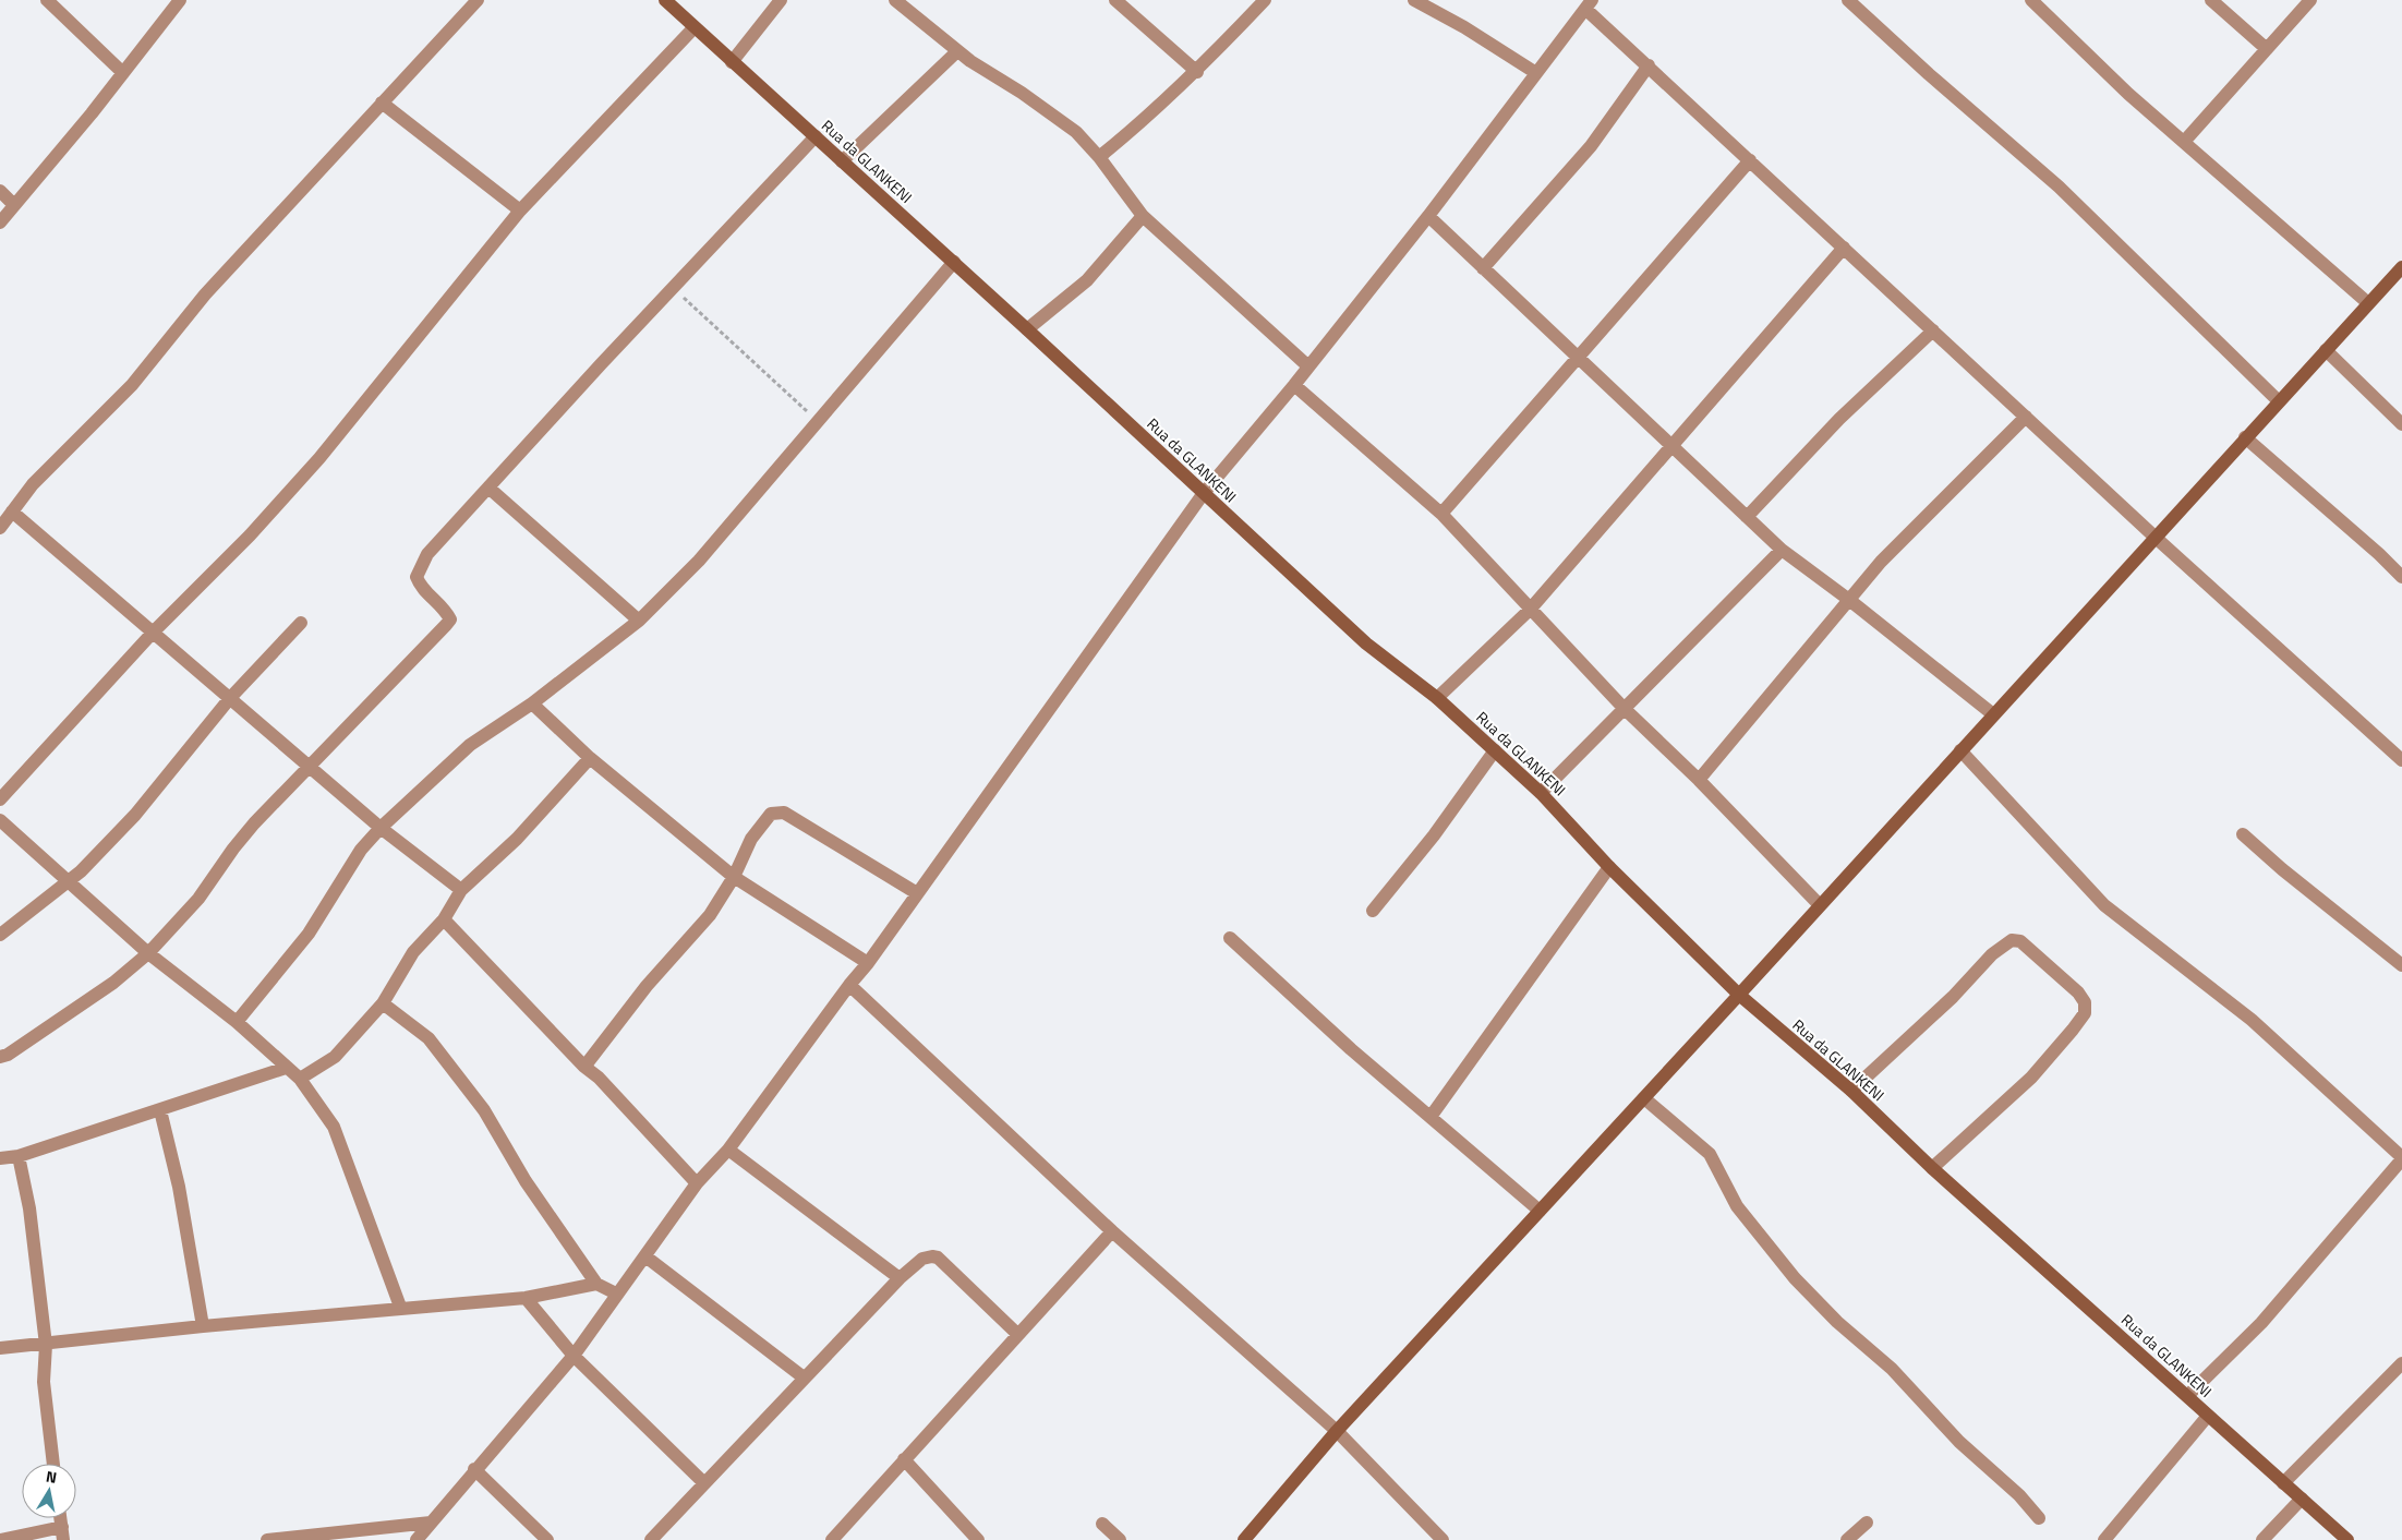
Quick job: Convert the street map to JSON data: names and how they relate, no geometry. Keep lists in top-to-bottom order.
{
  "streets": {
    "street": ["Rua da GLANKENI"]
  },
  "north": "top"
}
